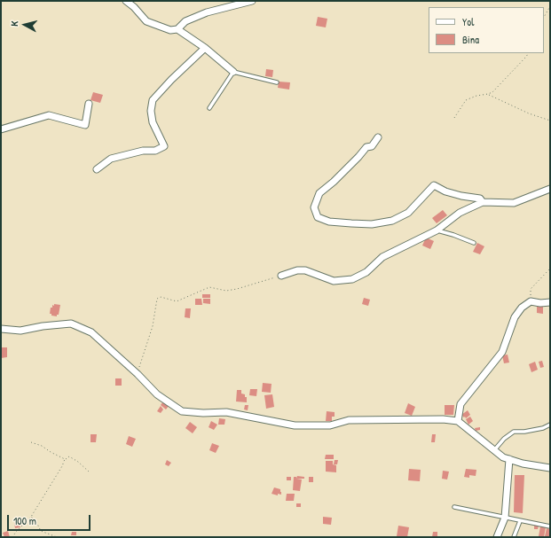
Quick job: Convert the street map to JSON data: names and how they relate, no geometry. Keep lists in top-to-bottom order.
{
  "legend": ["Yol", "Bina"],
  "scale_bar": "100 m",
  "north": "left"
}
